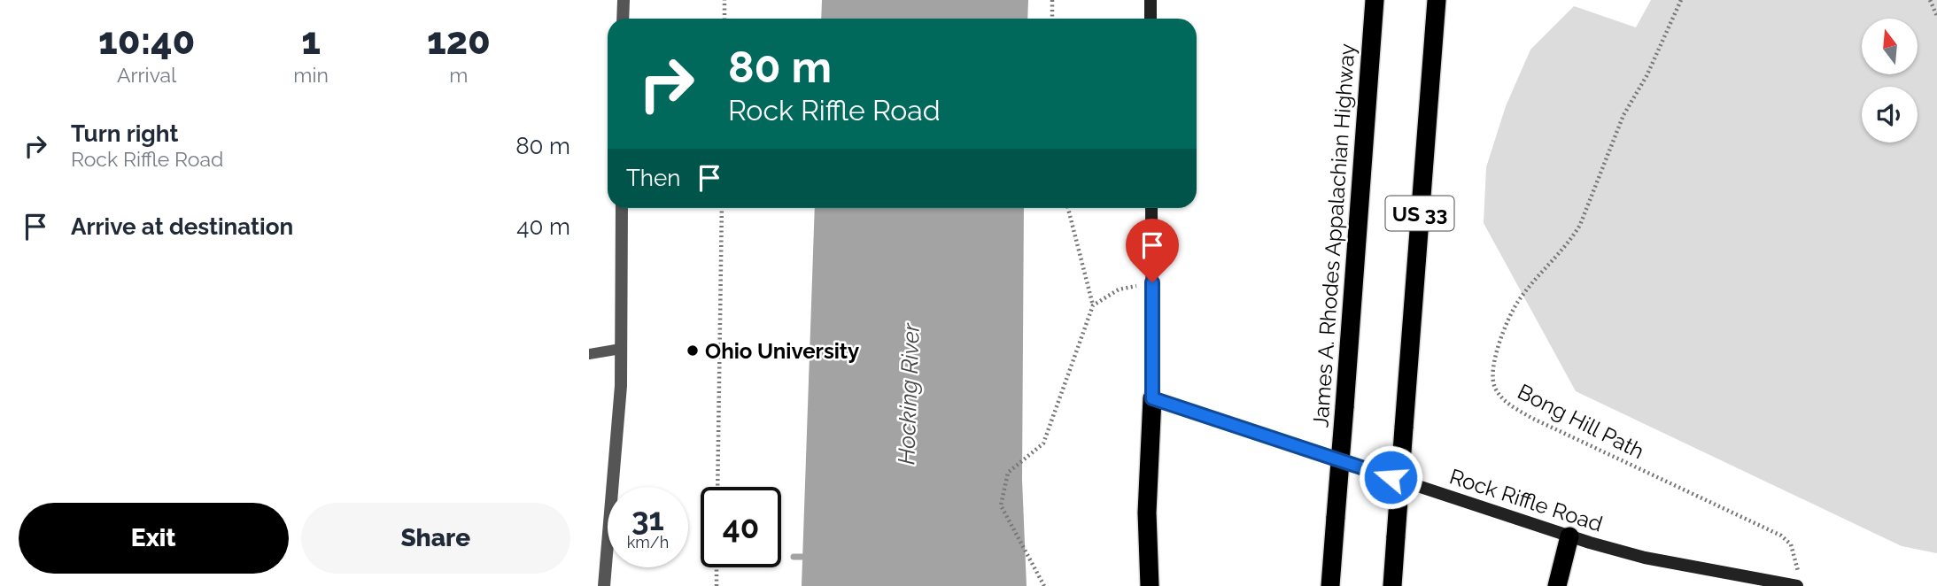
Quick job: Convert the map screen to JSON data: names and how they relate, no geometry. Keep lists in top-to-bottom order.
{
  "streets": {
    "highway": ["US 33", "James A. Rhodes Appalachian Highway"],
    "street": ["Rock Riffle Road"],
    "path": ["Bong Hill Path"]
  },
  "water": ["Hocking River"],
  "places": ["Ohio University"],
  "north": "top",
  "page": {
    "eta": [
      "10:40",
      "Arrival",
      "1",
      "min",
      "120",
      "m"
    ],
    "turn": ["80 m", "Rock Riffle Road"],
    "list": [
      {
        "name": "Turn right",
        "note": "Rock Riffle Road",
        "value": "80 m"
      },
      {
        "name": "Arrive at destination",
        "value": "40 m"
      }
    ],
    "then": "Then",
    "speed": "31 km/h",
    "limit": "40",
    "buttons": ["Exit", "Share"]
  }
}
